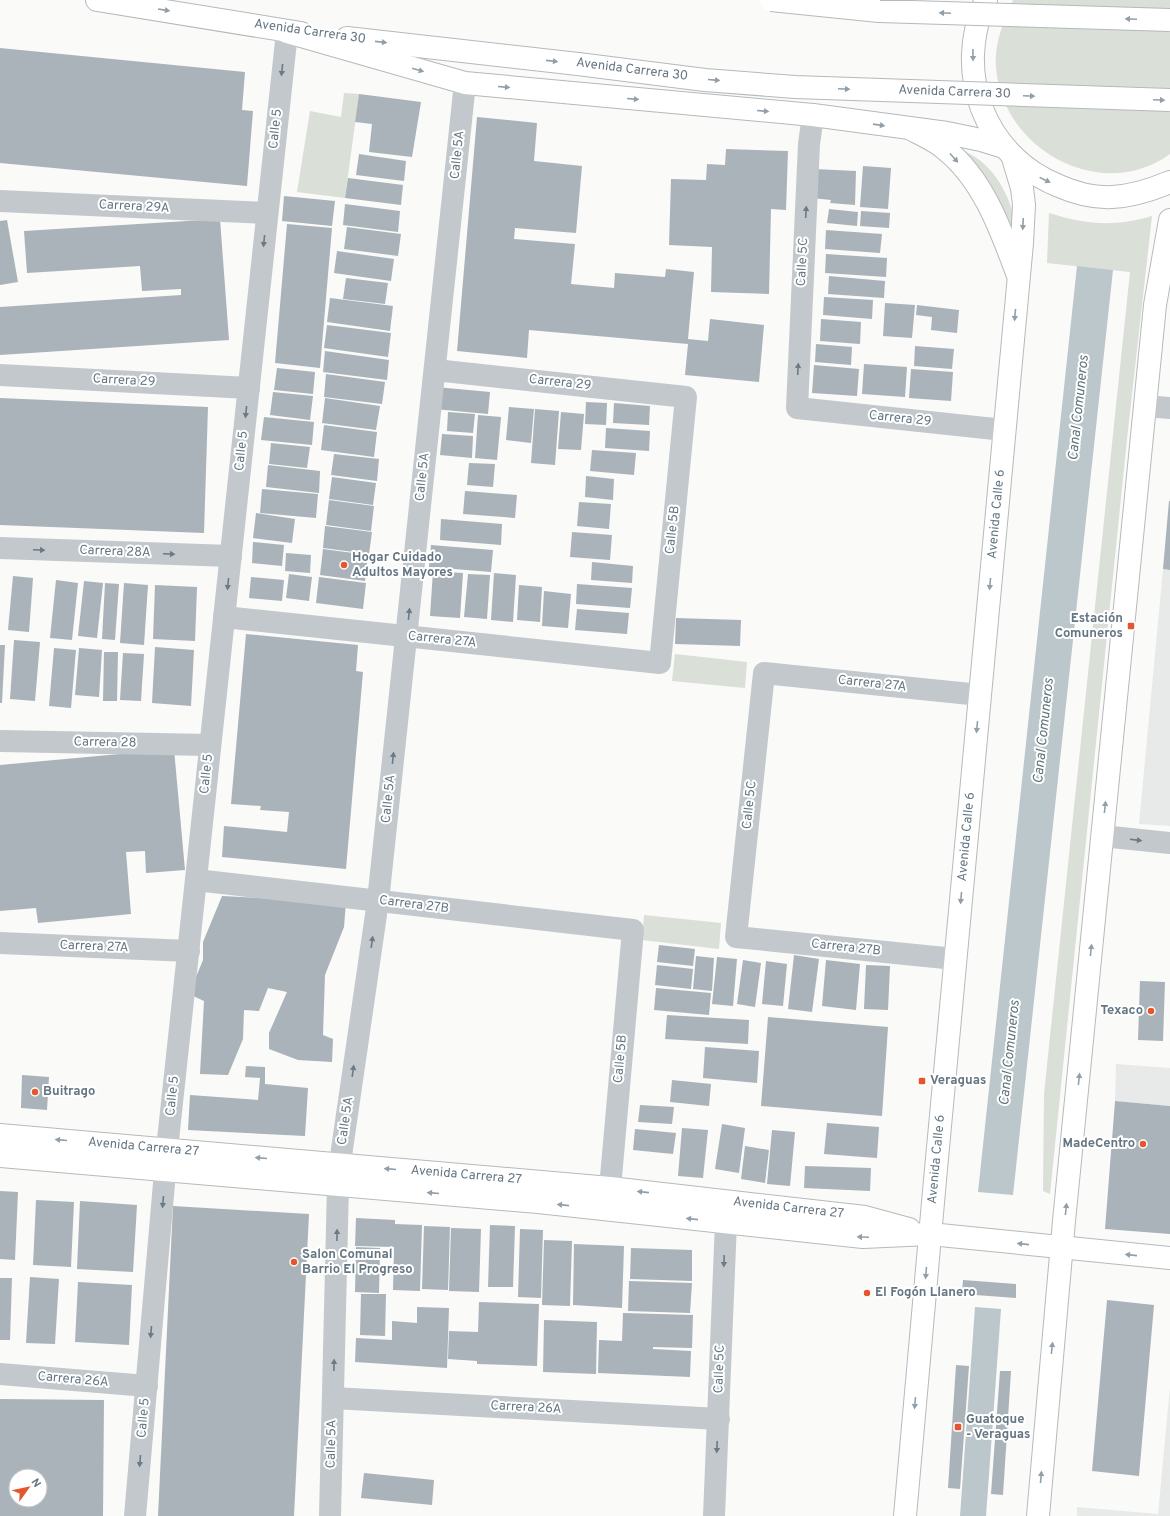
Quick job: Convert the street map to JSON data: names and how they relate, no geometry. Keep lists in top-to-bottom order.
{
  "streets": {
    "main road": ["Avenida Carrera 30", "Avenida Calle 6", "Avenida Carrera 27"],
    "street": [
      "Calle 5",
      "Calle 5A",
      "Carrera 29A",
      "Calle 5C",
      "Carrera 29",
      "Calle 5B",
      "Carrera 28A",
      "Carrera 27A",
      "Carrera 28",
      "Carrera 27B",
      "Carrera 26A"
    ]
  },
  "crossings": [
    ["Avenida Carrera 30", "Calle 5"],
    ["Calle 5", "Carrera 29A"],
    ["Calle 5", "Carrera 29"],
    ["Calle 5", "Carrera 28A"],
    ["Calle 5", "Carrera 27A"],
    ["Calle 5", "Carrera 28"],
    ["Calle 5", "Carrera 27B"],
    ["Calle 5", "Avenida Carrera 27"],
    ["Calle 5", "Carrera 26A"],
    ["Calle 5A", "Carrera 29"],
    ["Calle 5A", "Carrera 27A"],
    ["Calle 5A", "Carrera 27B"],
    ["Calle 5A", "Avenida Carrera 27"],
    ["Calle 5A", "Carrera 26A"],
    ["Calle 5C", "Carrera 29"],
    ["Calle 5C", "Carrera 27A"],
    ["Calle 5C", "Carrera 27B"],
    ["Calle 5C", "Avenida Carrera 27"],
    ["Calle 5C", "Carrera 26A"],
    ["Carrera 29", "Avenida Calle 6"],
    ["Carrera 29", "Calle 5B"],
    ["Avenida Calle 6", "Carrera 27A"],
    ["Avenida Calle 6", "Carrera 27B"],
    ["Avenida Calle 6", "Avenida Carrera 27"],
    ["Calle 5B", "Carrera 27A"],
    ["Calle 5B", "Carrera 27B"],
    ["Calle 5B", "Avenida Carrera 27"]
  ],
  "one_way": [
    "Calle 5",
    "Calle 5A",
    "Carrera 28A",
    "Avenida Carrera 27"
  ],
  "water": ["Canal Comuneros"],
  "places": {
    "other": [
      "Hogar Cuidado Adultos Mayores",
      "Texaco",
      "Buitrago",
      "MadeCentro",
      "Salon Comunal Barrio El Progreso",
      "El Fogón Llanero"
    ],
    "transit": ["Estación Comuneros", "Veraguas", "Guatoque - Veraguas"]
  },
  "north": "top right"
}
